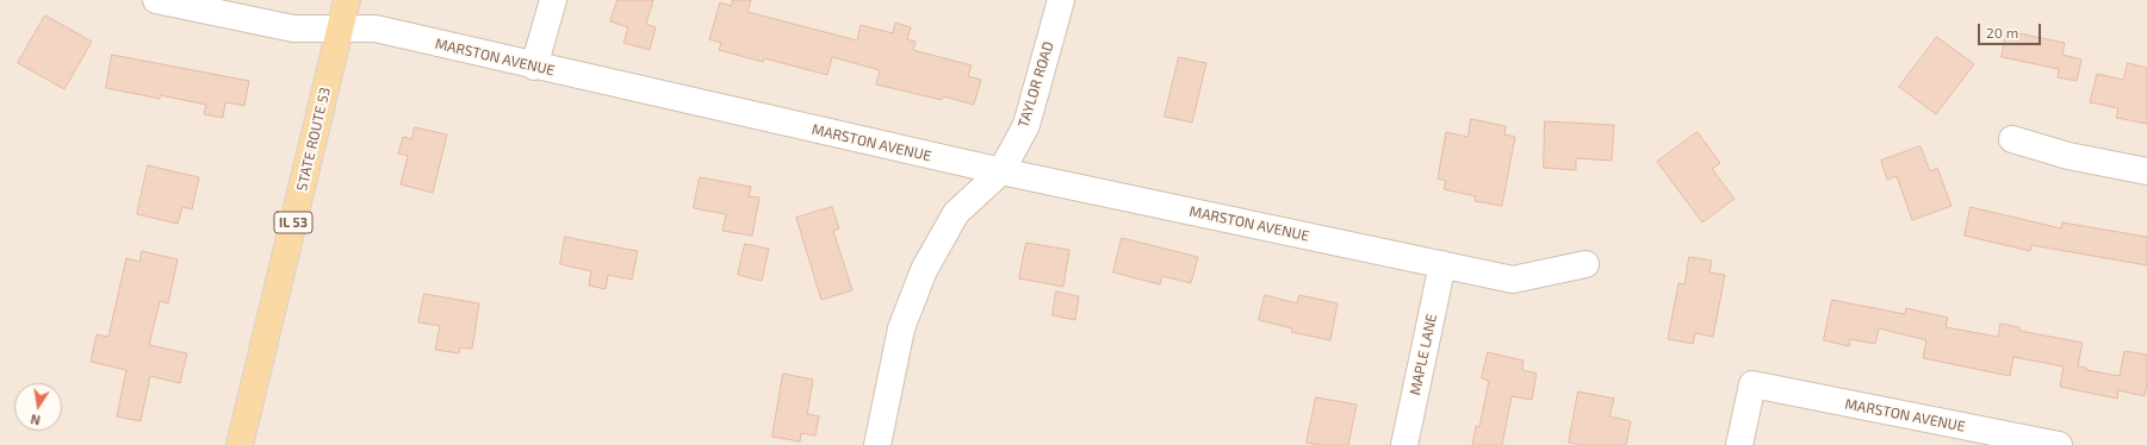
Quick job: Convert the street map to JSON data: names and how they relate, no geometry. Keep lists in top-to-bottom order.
{
  "streets": {
    "main road": ["STATE ROUTE 53", "IL 53"],
    "street": ["MARSTON AVENUE", "TAYLOR ROAD", "MAPLE LANE"]
  },
  "crossings": [
    ["MARSTON AVENUE", "TAYLOR ROAD"],
    ["MARSTON AVENUE", "STATE ROUTE 53"],
    ["MARSTON AVENUE", "MAPLE LANE"]
  ],
  "scale_bar": "20 m",
  "north": "bottom"
}
